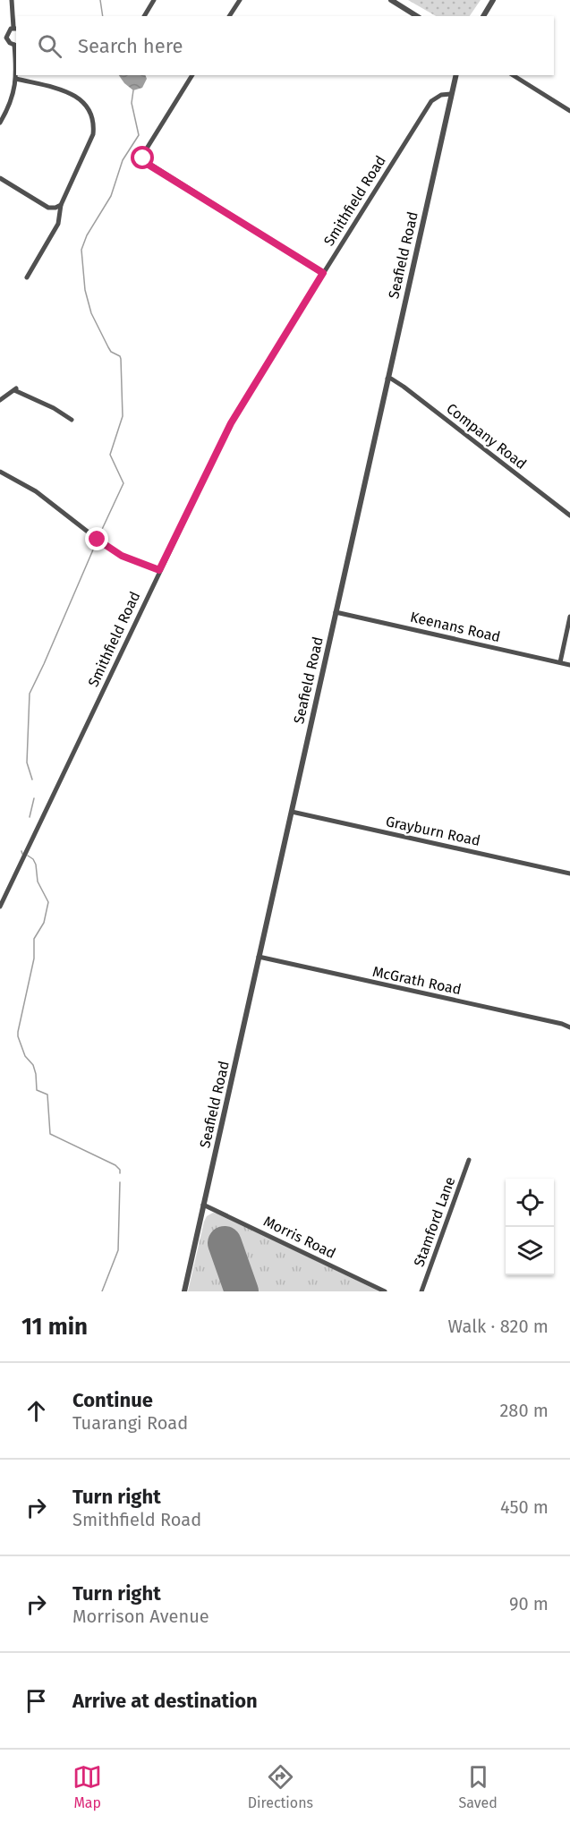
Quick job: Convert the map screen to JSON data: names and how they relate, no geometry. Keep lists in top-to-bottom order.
{
  "streets": {
    "street": [
      "Smithfield Road",
      "Seafield Road",
      "Company Road",
      "Keenans Road",
      "Grayburn Road",
      "McGrath Road",
      "Stamford Lane",
      "Morris Road"
    ]
  },
  "crossings": [
    ["Smithfield Road", "Seafield Road"],
    ["Seafield Road", "Company Road"],
    ["Seafield Road", "Keenans Road"],
    ["Seafield Road", "Grayburn Road"],
    ["Seafield Road", "McGrath Road"],
    ["Seafield Road", "Morris Road"]
  ],
  "page": {
    "search": "Search here",
    "heading": ["11 min", "Walk · 820 m"],
    "list": [
      ["Continue", "Tuarangi Road", "280 m"],
      ["Turn right", "Smithfield Road", "450 m"],
      ["Turn right", "Morrison Avenue", "90 m"],
      "Arrive at destination"
    ],
    "nav": ["Map", "Directions", "Saved"]
  }
}
